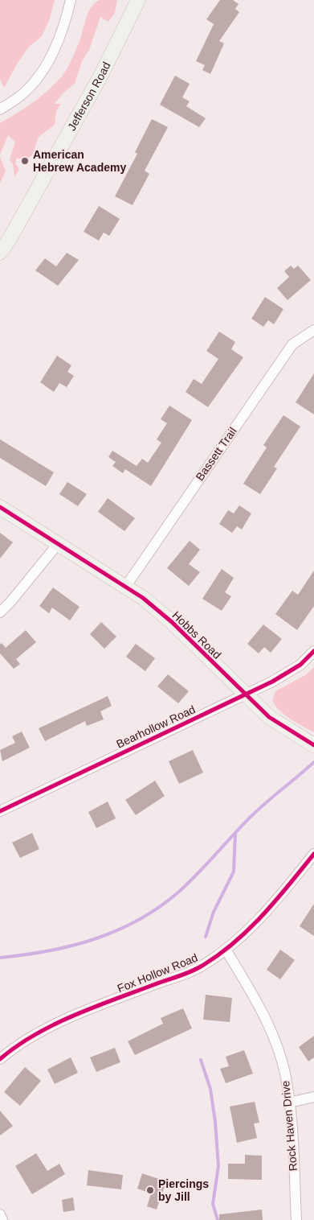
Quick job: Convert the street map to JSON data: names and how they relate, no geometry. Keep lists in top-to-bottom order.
{
  "streets": {
    "street": [
      "Jefferson Road",
      "Bassett Trail",
      "Hobbs Road",
      "Bearhollow Road",
      "Fox Hollow Road",
      "Rock Haven Drive"
    ]
  },
  "crossings": [
    ["Bassett Trail", "Hobbs Road"],
    ["Hobbs Road", "Bearhollow Road"],
    ["Fox Hollow Road", "Rock Haven Drive"]
  ],
  "places": ["American Hebrew Academy", "Piercings by Jill"]
}
